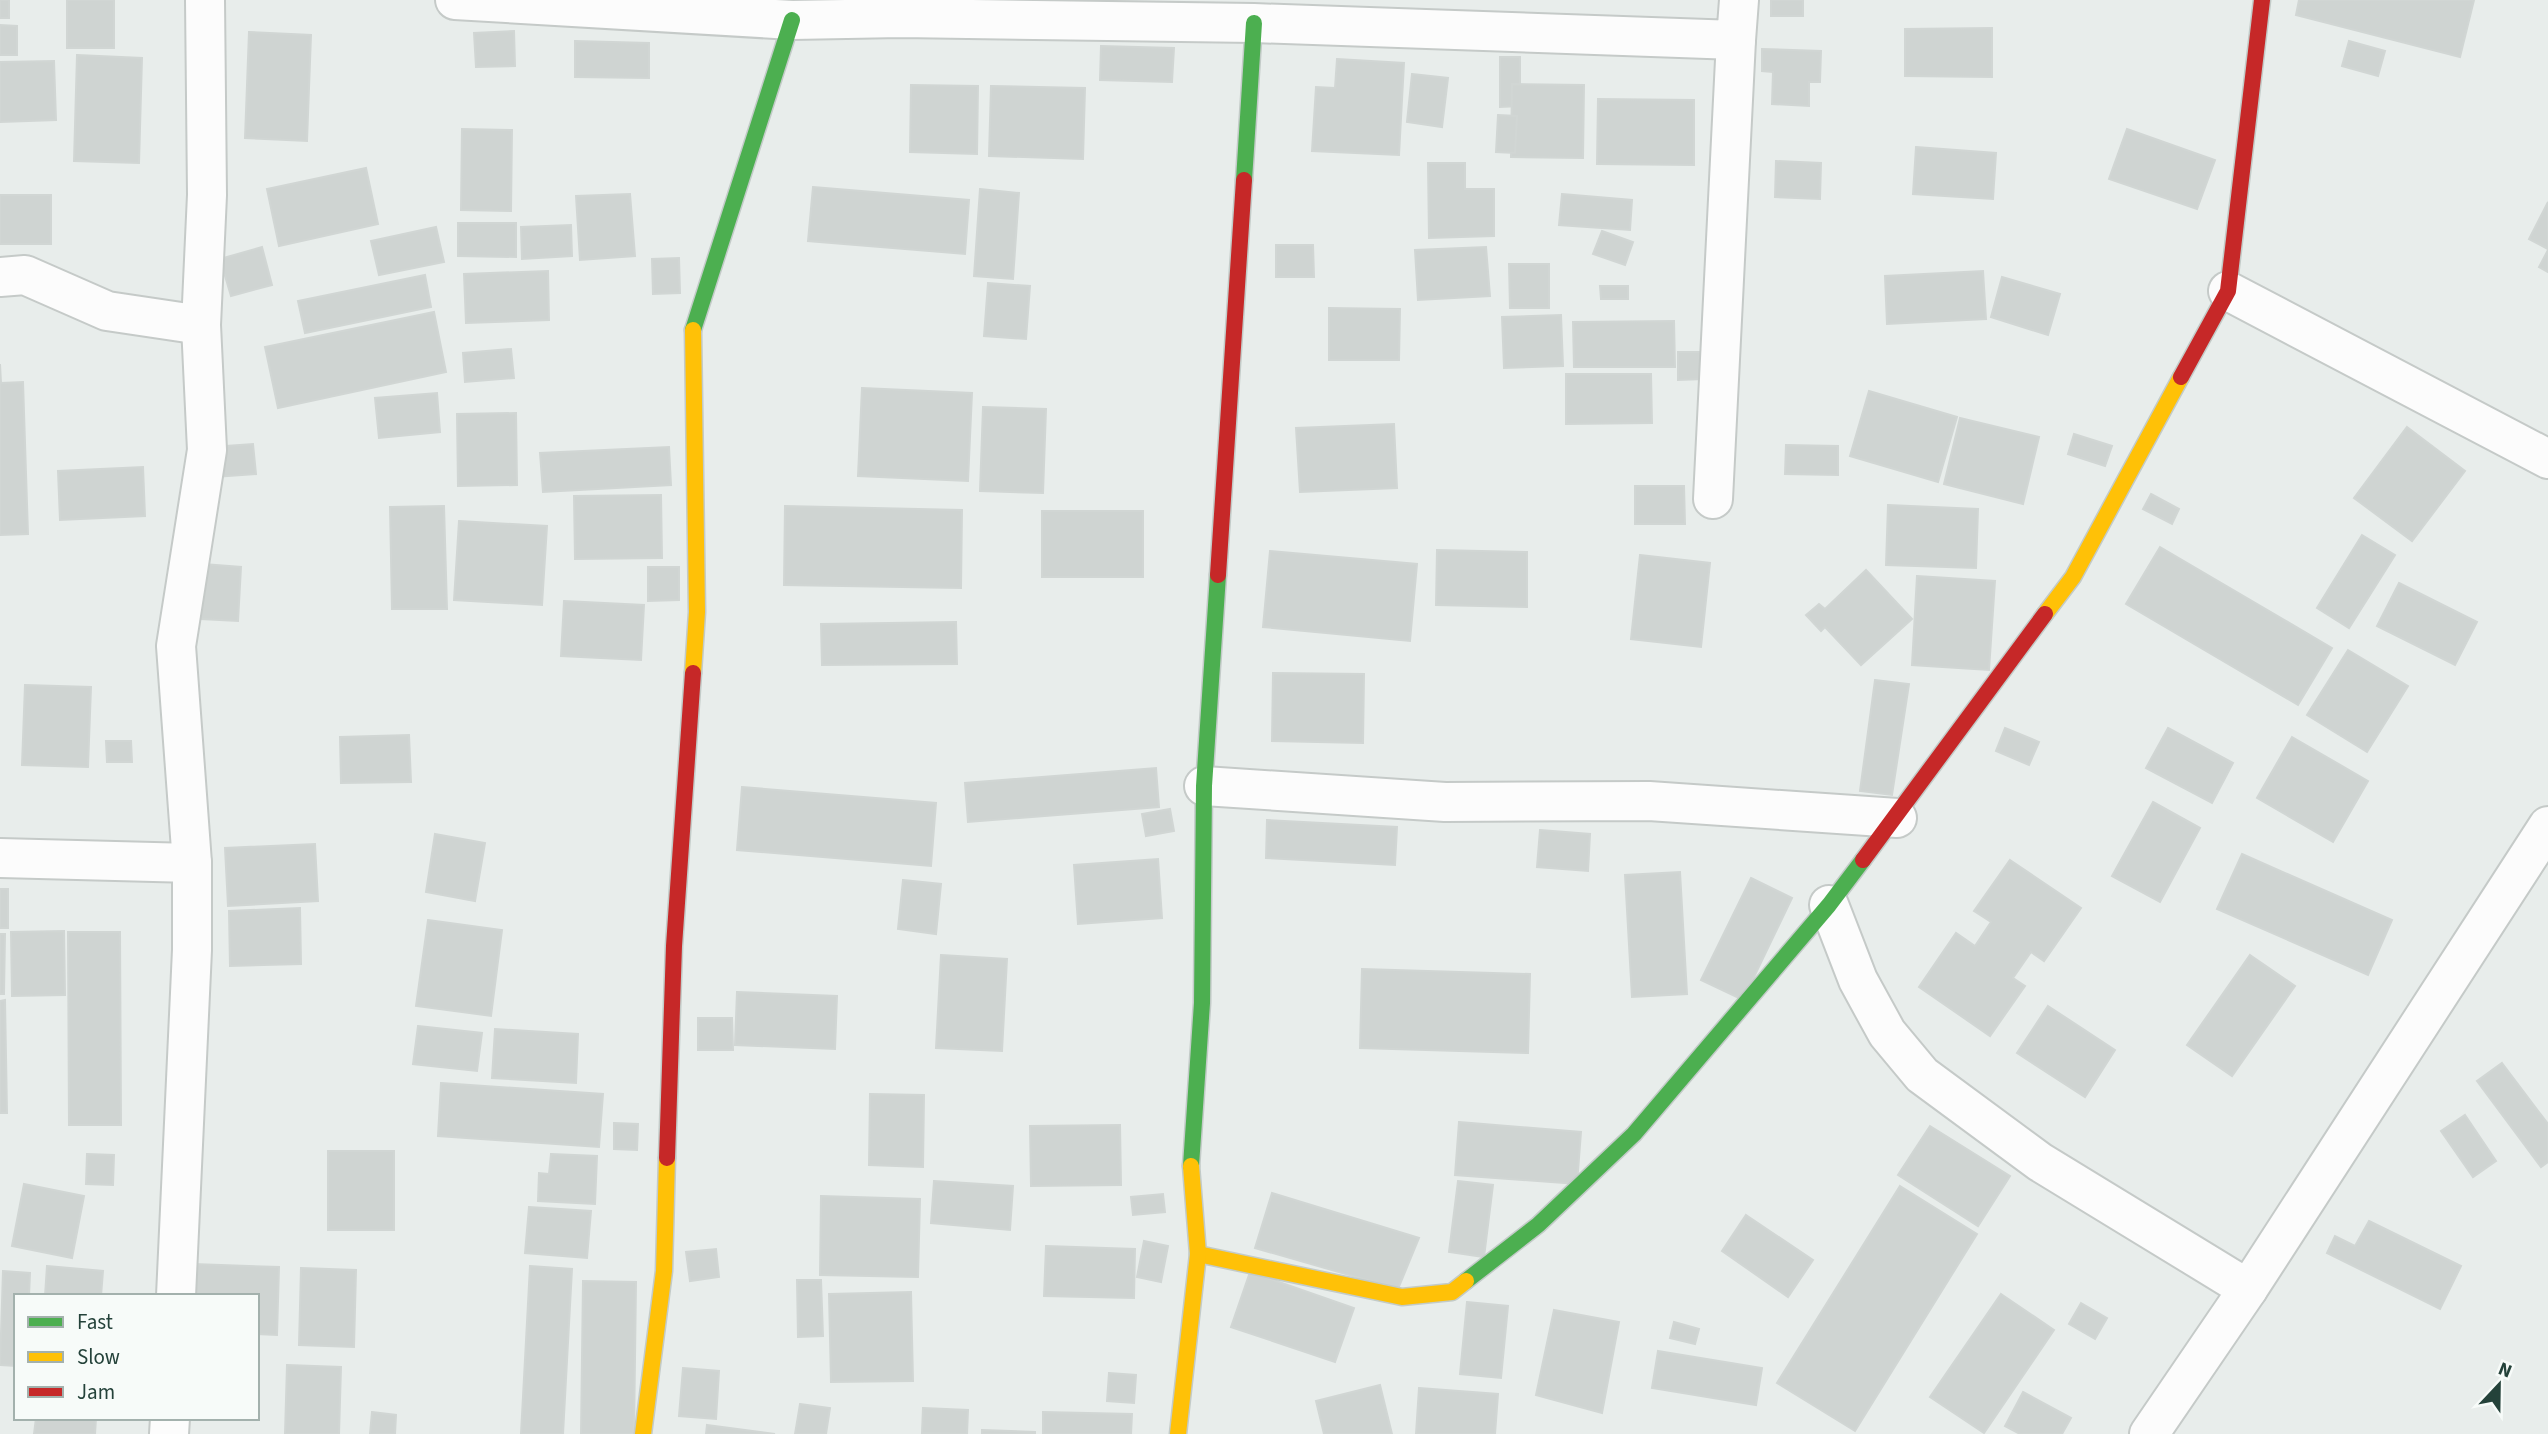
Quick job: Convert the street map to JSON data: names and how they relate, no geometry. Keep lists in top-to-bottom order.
{
  "legend": ["Fast", "Slow", "Jam"],
  "north": "top"
}
